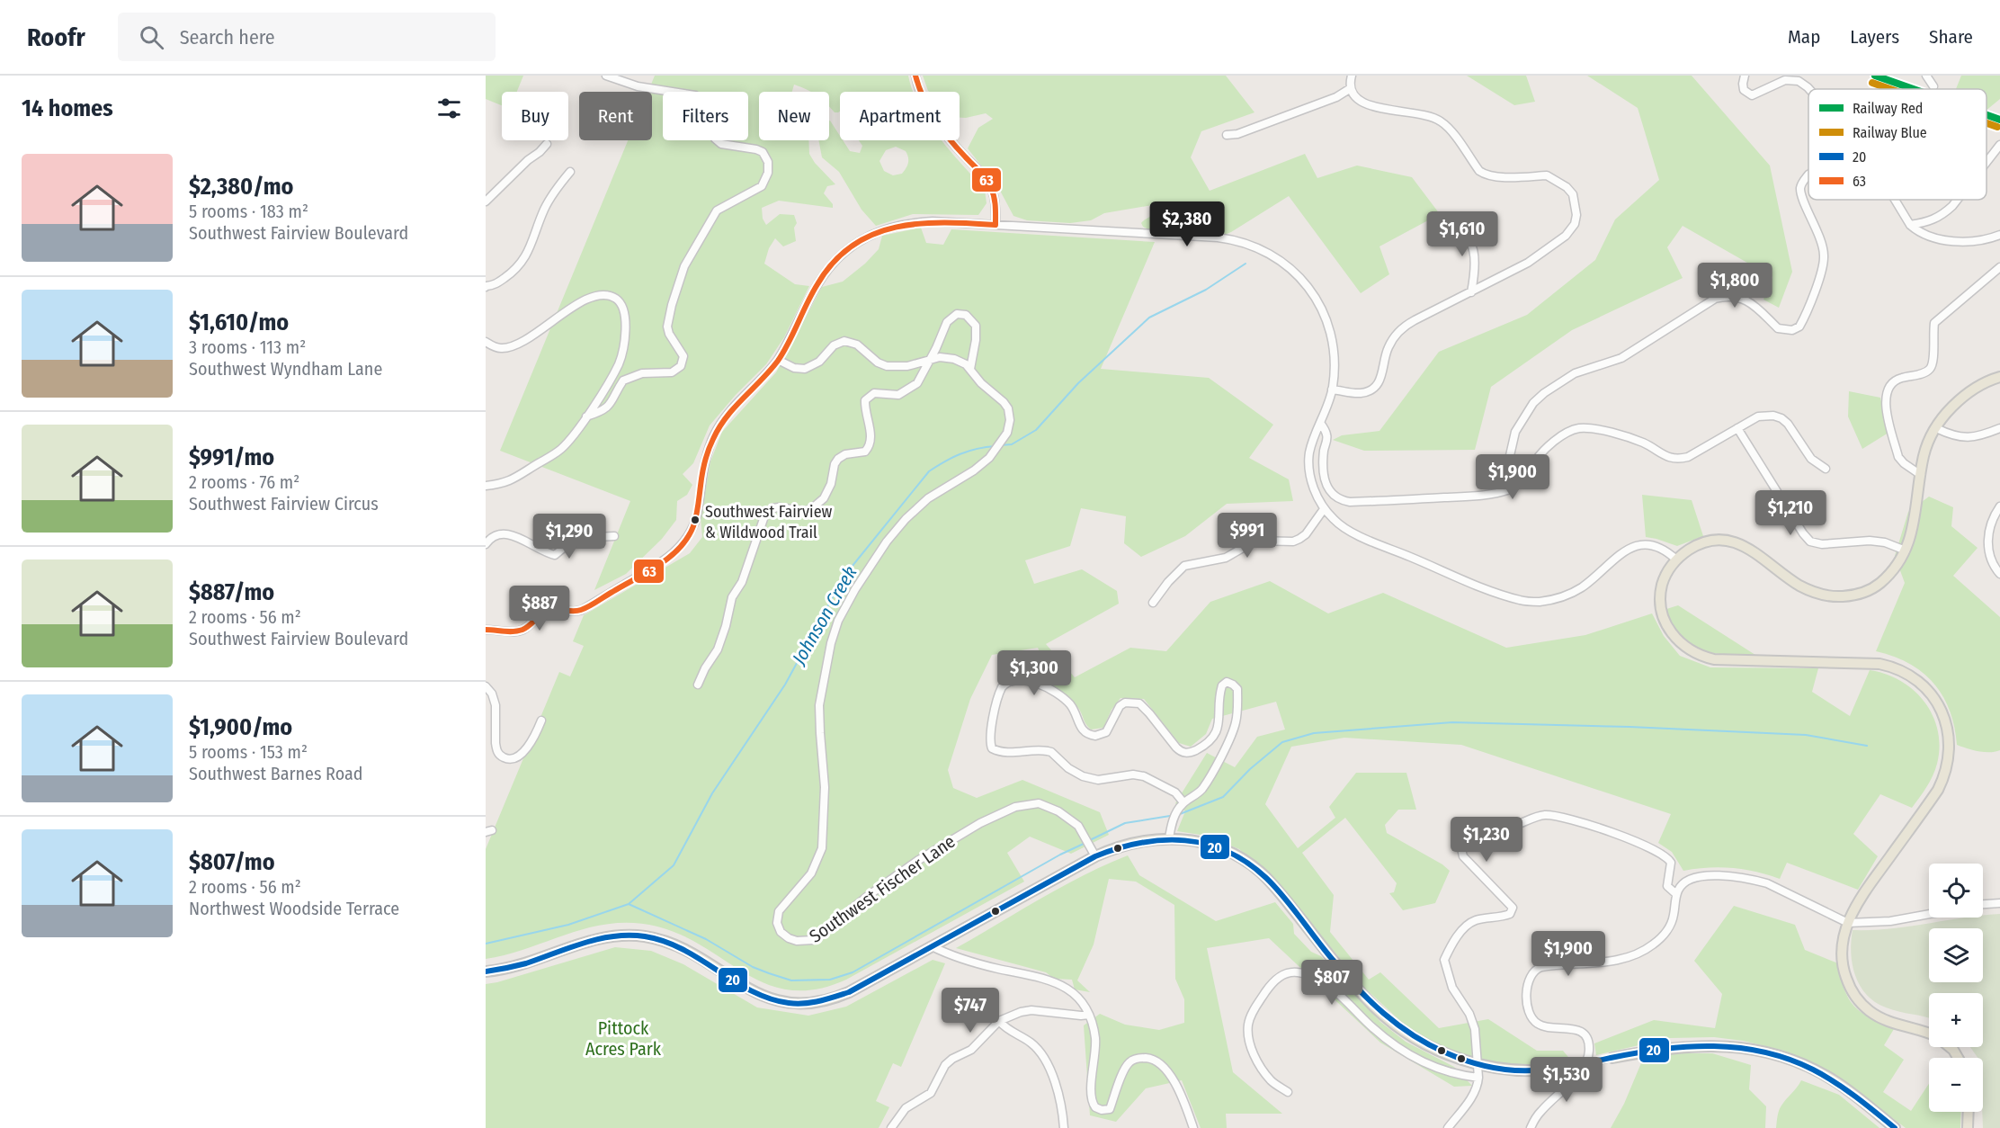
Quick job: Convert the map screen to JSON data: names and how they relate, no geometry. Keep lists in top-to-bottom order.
{
  "streets": {
    "street": ["Southwest Fischer Lane"]
  },
  "water": ["Johnson Creek"],
  "parks": ["Pittock Acres Park"],
  "places": ["Southwest Fairview & Wildwood Trail"],
  "lines": [
    "rail line Red",
    "transit line 63",
    "rail line Blue",
    "transit line 20"
  ],
  "legend": [
    "Railway Red",
    "Railway Blue",
    "20",
    "63"
  ],
  "page": {
    "header": "Roofr",
    "search": "Search here",
    "nav": ["Map", "Layers", "Share"],
    "heading": "14 homes",
    "chip": [
      "Buy",
      "Rent",
      "Filters",
      "New",
      "Apartment"
    ],
    "list": [
      {
        "name": "$2,380/mo",
        "note": "5 rooms · 183 m² · Southwest Fairview Boulevard"
      },
      {
        "name": "$1,610/mo",
        "note": "3 rooms · 113 m² · Southwest Wyndham Lane"
      },
      {
        "name": "$991/mo",
        "note": "2 rooms · 76 m² · Southwest Fairview Circus"
      },
      {
        "name": "$887/mo",
        "note": "2 rooms · 56 m² · Southwest Fairview Boulevard"
      },
      {
        "name": "$1,900/mo",
        "note": "5 rooms · 153 m² · Southwest Barnes Road"
      },
      {
        "name": "$807/mo",
        "note": "2 rooms · 56 m² · Northwest Woodside Terrace"
      }
    ],
    "price": [
      "$2,380",
      "$1,610",
      "$1,800",
      "$1,900",
      "$1,210",
      "$991",
      "$1,290",
      "$887",
      "$1,300",
      "$1,230",
      "$1,900",
      "$807",
      "$747",
      "$1,530"
    ],
    "map_buttons": ["+", "−"]
  }
}
